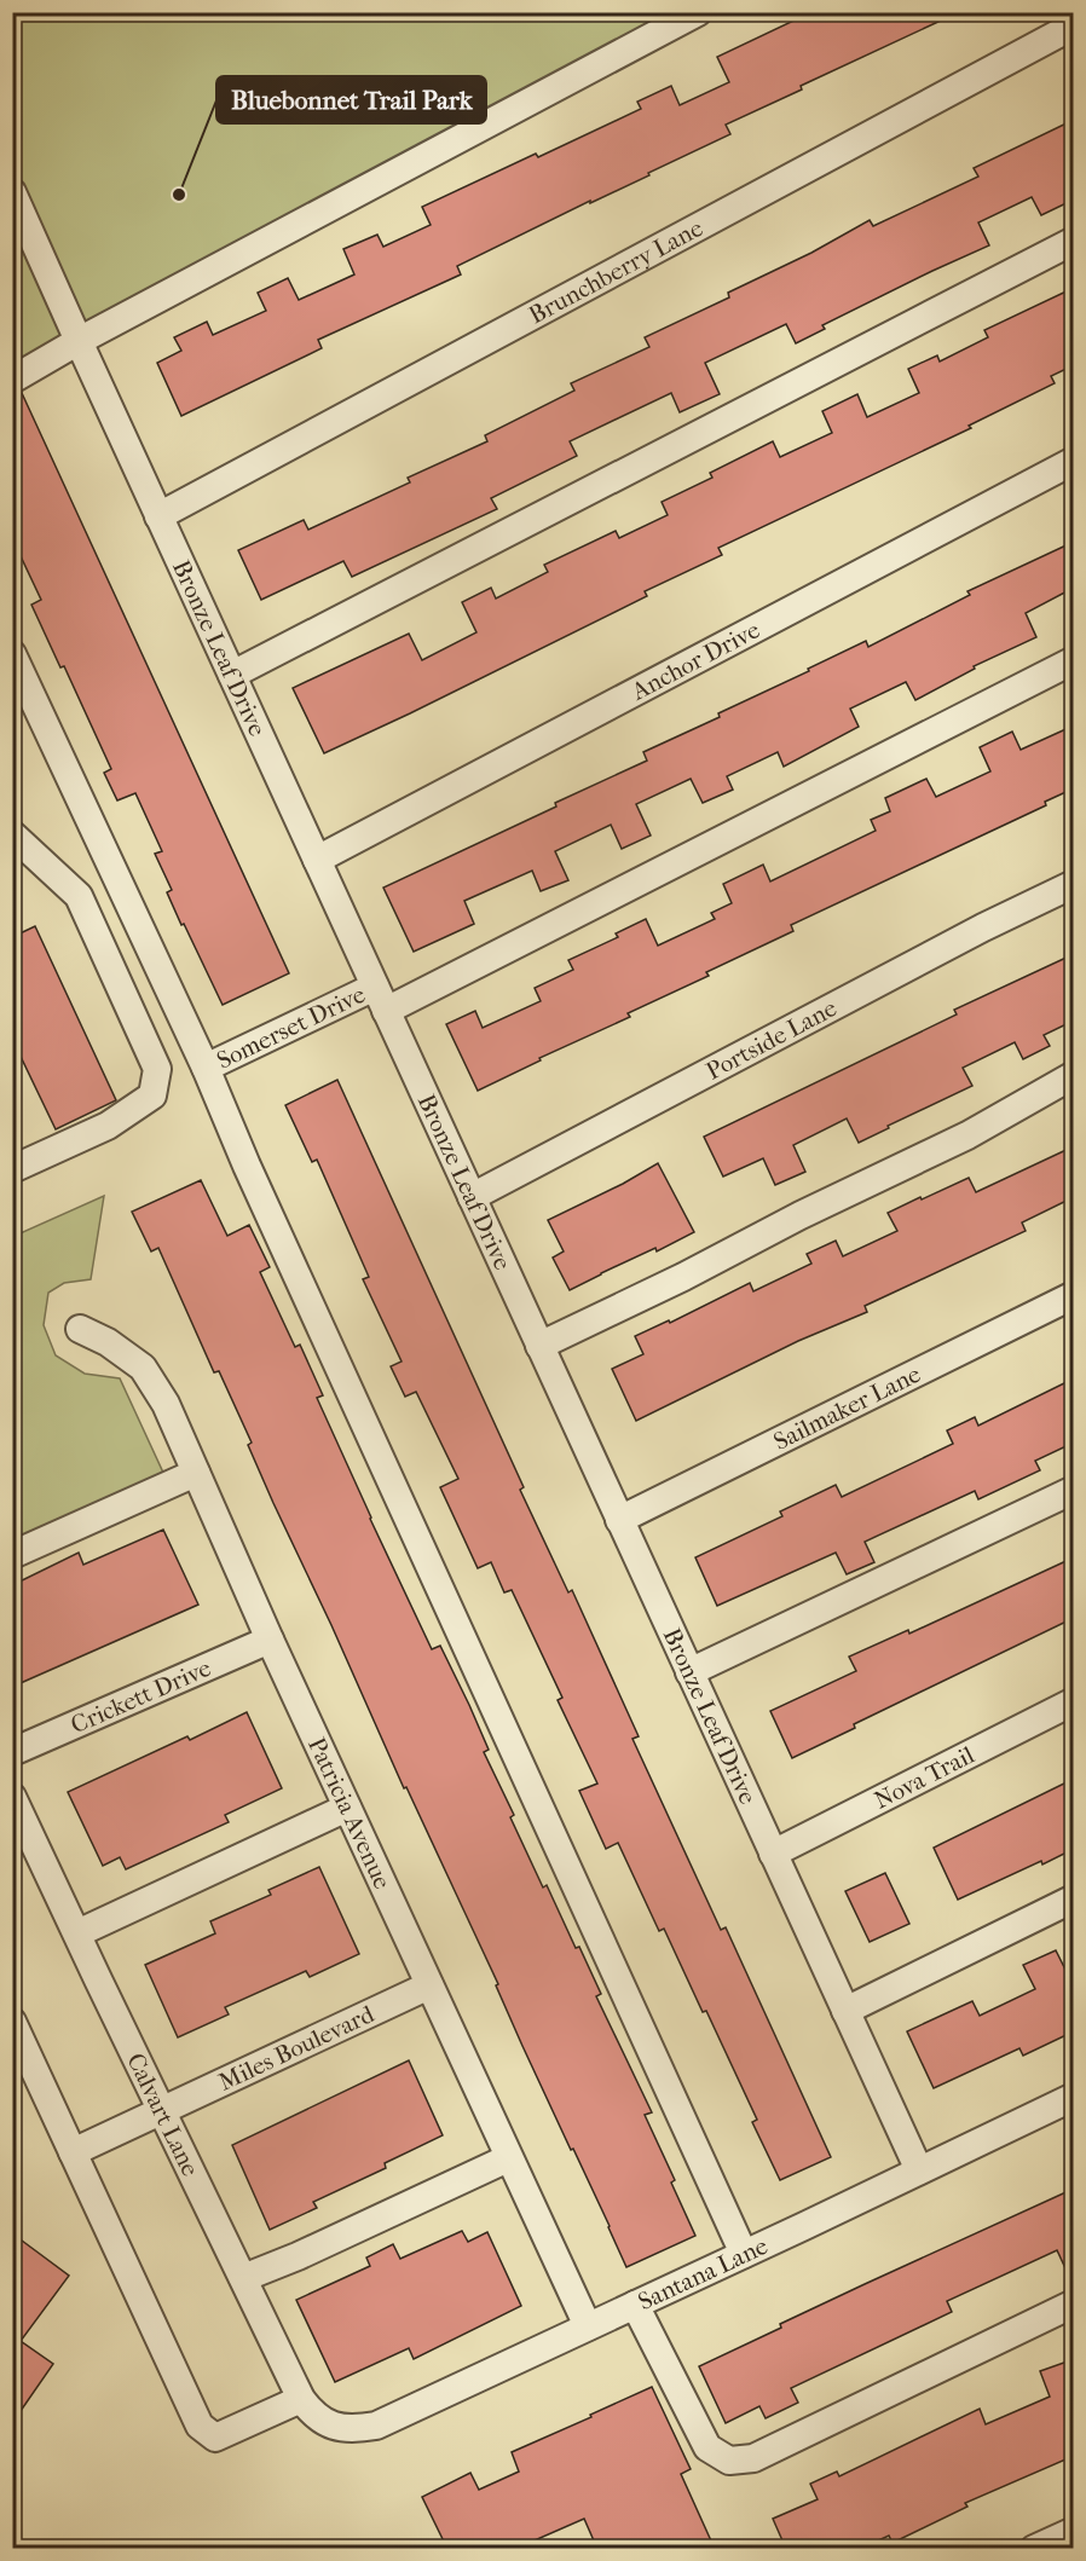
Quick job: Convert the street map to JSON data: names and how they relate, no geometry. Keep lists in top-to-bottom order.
{
  "streets": {
    "street": [
      "Brunchberry Lane",
      "Bronze Leaf Drive",
      "Anchor Drive",
      "Somerset Drive",
      "Portside Lane",
      "Sailmaker Lane",
      "Crickett Drive",
      "Nova Trail",
      "Patricia Avenue",
      "Miles Boulevard",
      "Calvart Lane",
      "Santana Lane"
    ]
  },
  "crossings": [
    ["Brunchberry Lane", "Bronze Leaf Drive"],
    ["Bronze Leaf Drive", "Anchor Drive"],
    ["Bronze Leaf Drive", "Somerset Drive"],
    ["Bronze Leaf Drive", "Portside Lane"],
    ["Bronze Leaf Drive", "Sailmaker Lane"],
    ["Bronze Leaf Drive", "Nova Trail"],
    ["Bronze Leaf Drive", "Santana Lane"],
    ["Crickett Drive", "Patricia Avenue"],
    ["Patricia Avenue", "Miles Boulevard"],
    ["Patricia Avenue", "Santana Lane"],
    ["Miles Boulevard", "Calvart Lane"],
    ["Calvart Lane", "Santana Lane"]
  ],
  "places": ["Bluebonnet Trail Park"]
}
